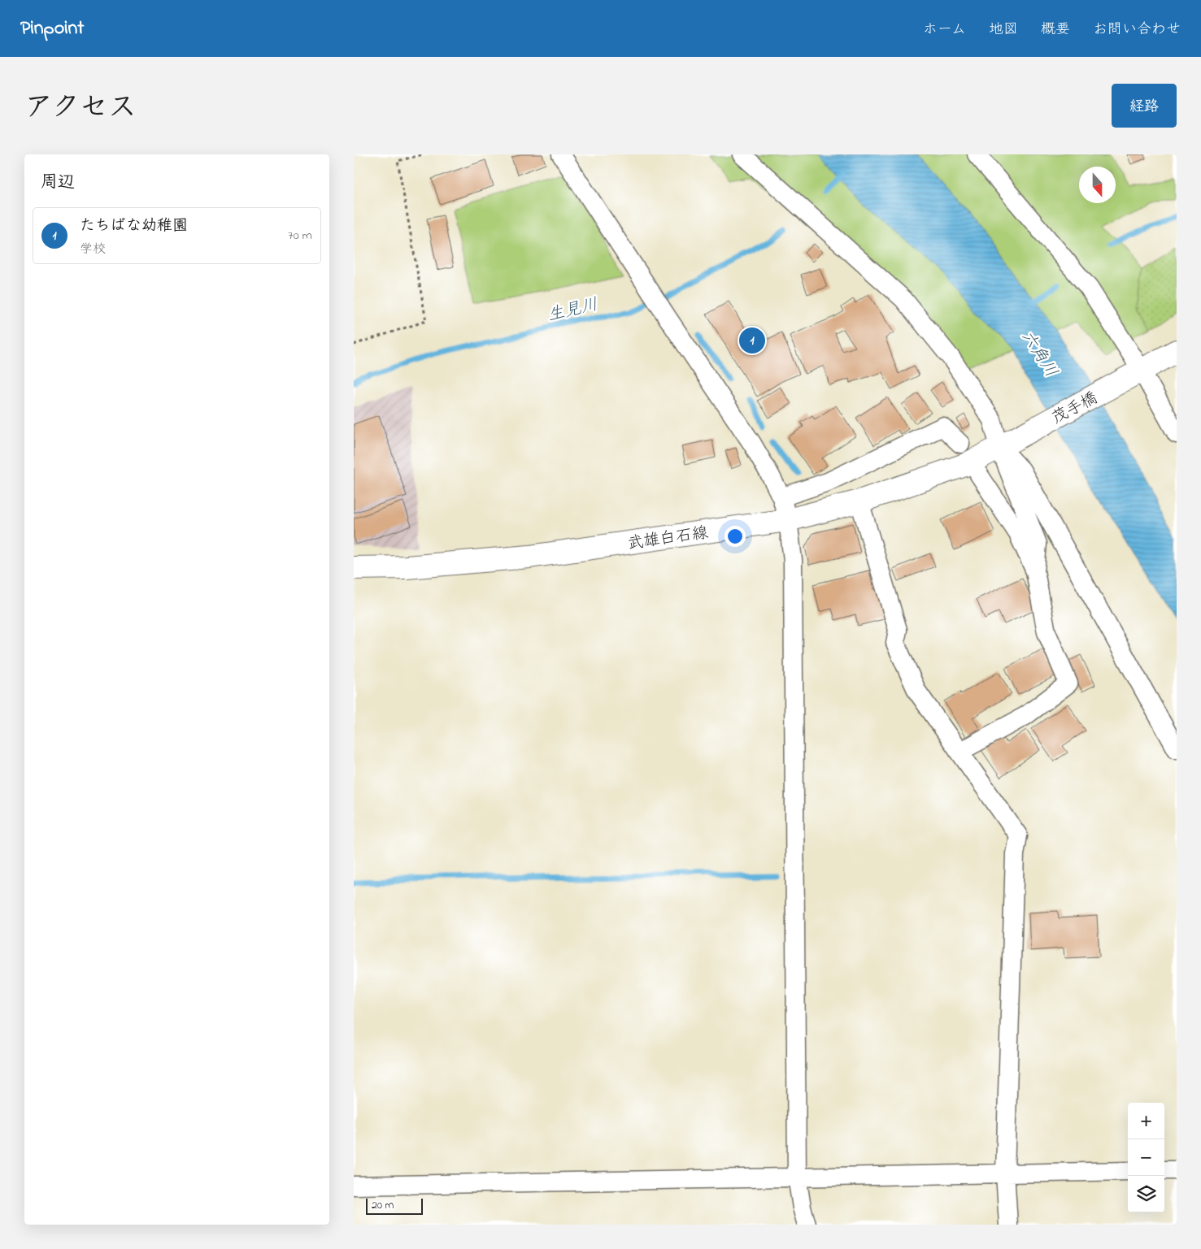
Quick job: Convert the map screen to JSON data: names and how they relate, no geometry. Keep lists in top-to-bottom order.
{
  "streets": {
    "main road": ["茂手橋", "武雄白石線"]
  },
  "crossings": [
    ["茂手橋", "武雄白石線"]
  ],
  "water": ["生見川", "六角川"],
  "scale_bar": "20 m",
  "north": "bottom",
  "page": {
    "header": "Pinpoint",
    "nav": [
      "ホーム",
      "地図",
      "概要",
      "お問い合わせ"
    ],
    "title": "アクセス",
    "buttons": "経路",
    "heading": "周辺",
    "list": [
      {
        "mark": "1",
        "name": "たちばな幼稚園",
        "note": "学校",
        "value": "70 m"
      }
    ],
    "pins": "1",
    "map_buttons": ["+", "−"],
    "scale": "20 m"
  }
}
